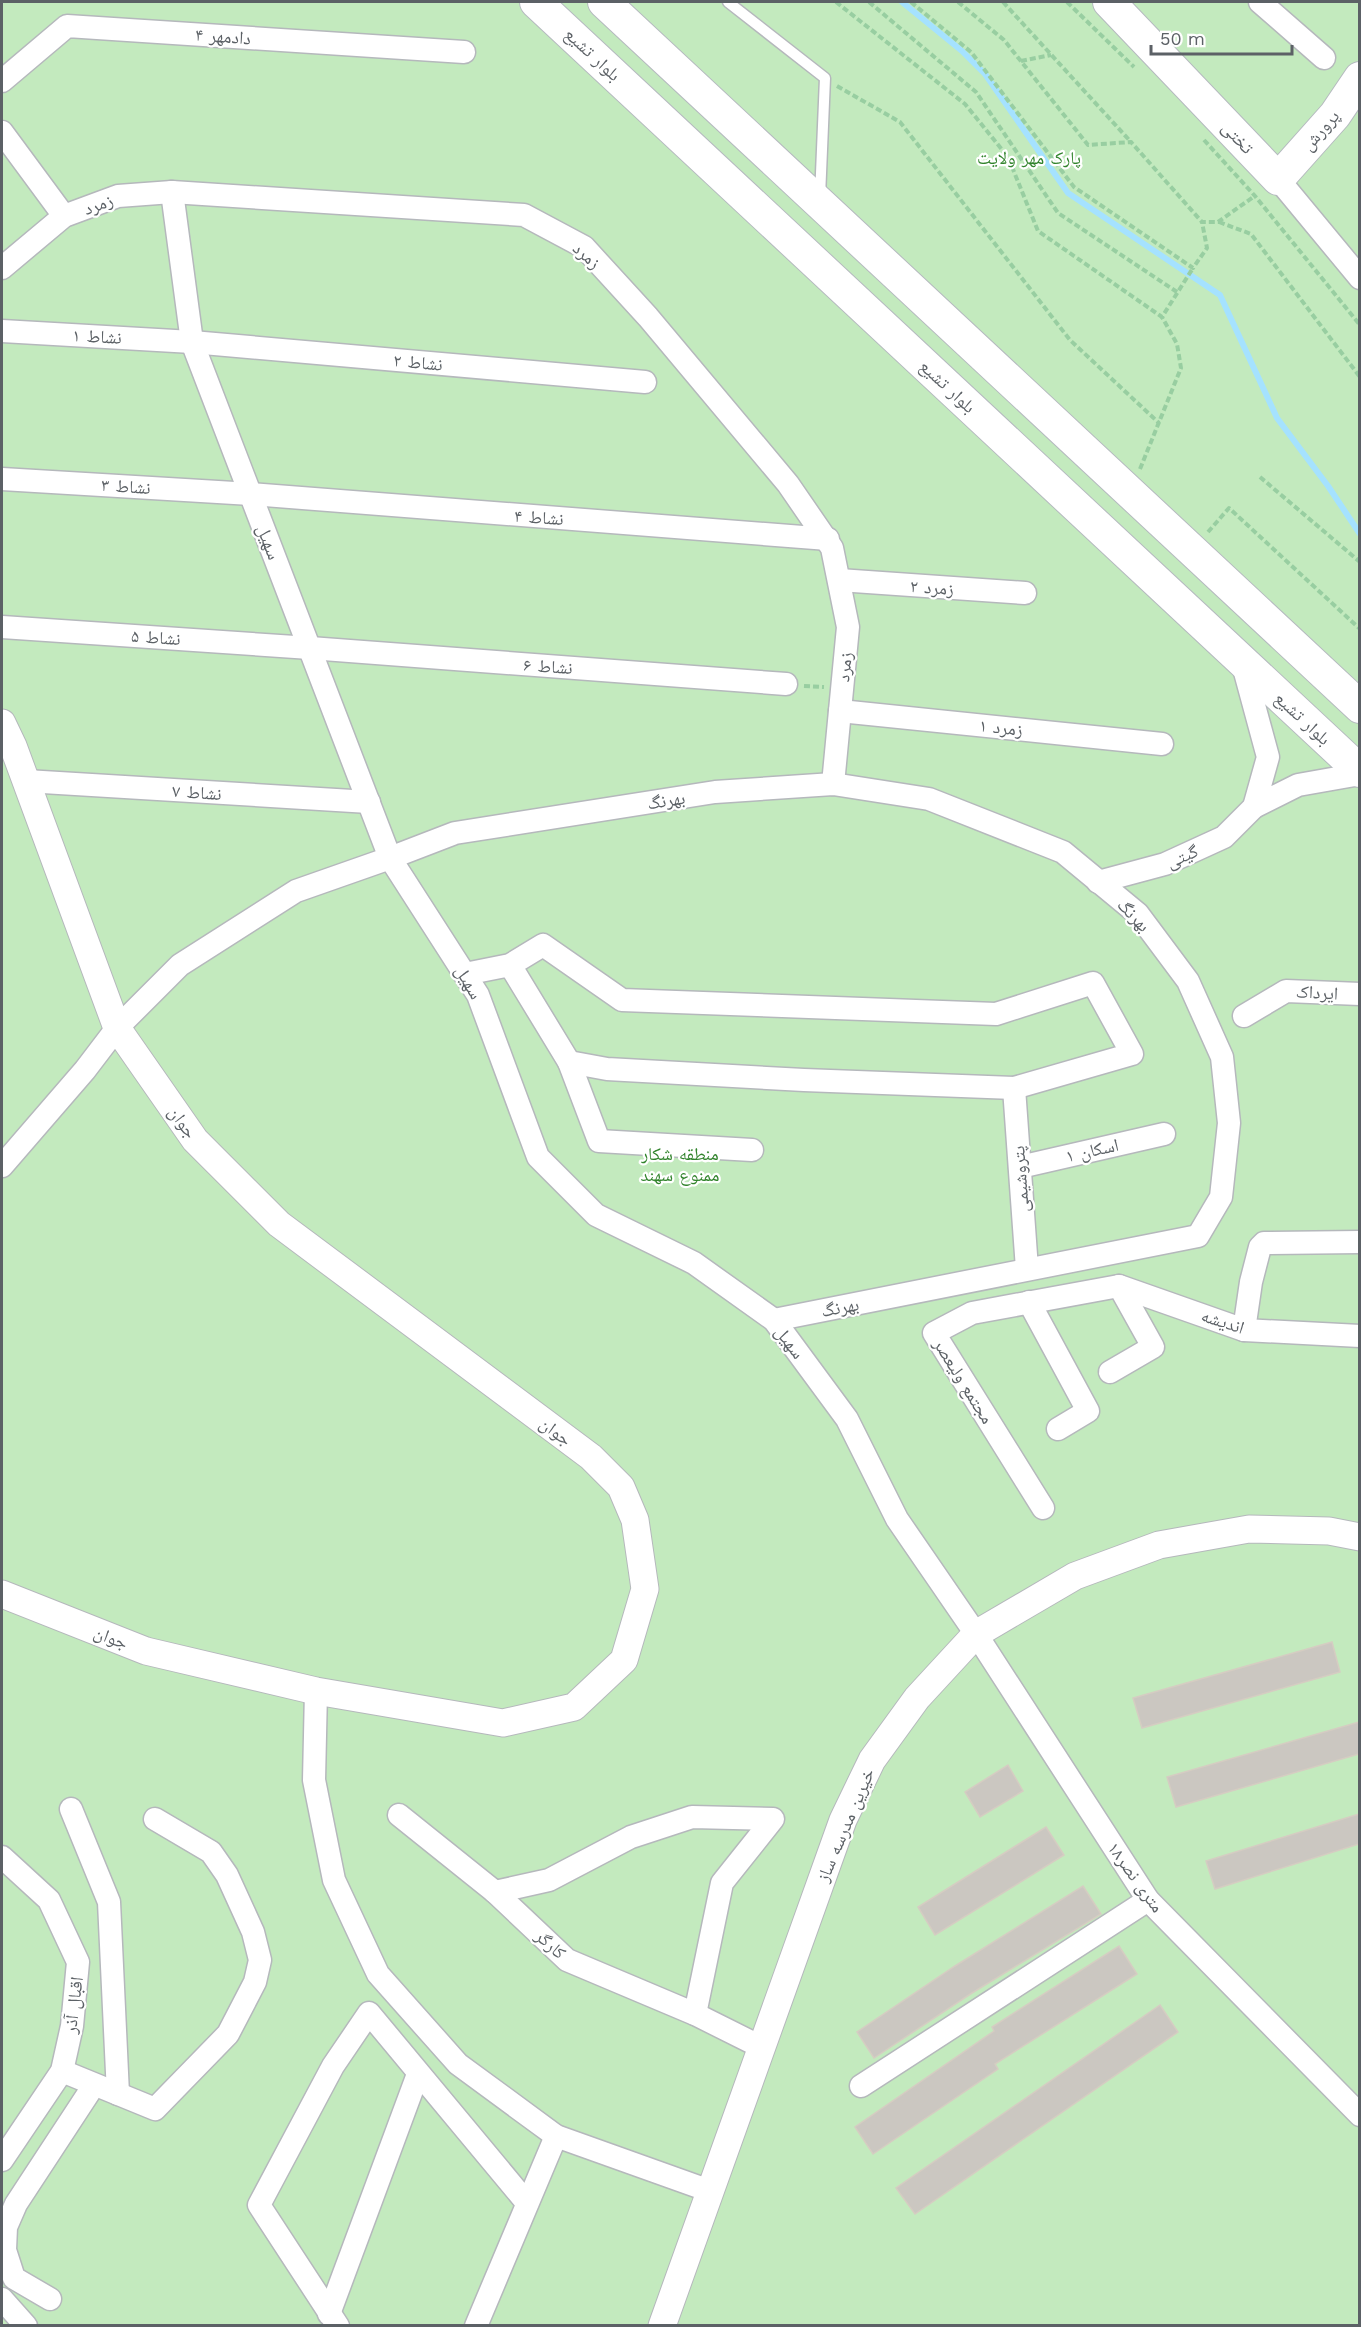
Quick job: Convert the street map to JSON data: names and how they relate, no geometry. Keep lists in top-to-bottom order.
{
  "streets": {
    "main road": ["بلوار تشیع", "پرورش", "تختی"],
    "street": [
      "دادمهر ۴",
      "زمرد",
      "نشاط ۱",
      "نشاط ۲",
      "نشاط ۳",
      "نشاط ۴",
      "سهیل",
      "زمرد ۲",
      "نشاط ۵",
      "نشاط ۶",
      "زمرد ۱",
      "نشاط ۷",
      "بهرنگ",
      "گیتی",
      "ایرداک",
      "جوان",
      "اسکان ۱",
      "پتروشیمی",
      "اندیشه",
      "مجتمع ولیعصر",
      "خیرین مدرسه ساز",
      "۱۸متری نصر",
      "کارگر",
      "اقبال آذر"
    ]
  },
  "crossings": [
    ["بلوار تشیع", "گیتی"],
    ["پرورش", "تختی"],
    ["زمرد", "نشاط ۴"],
    ["زمرد", "سهیل"],
    ["زمرد", "زمرد ۲"],
    ["زمرد", "زمرد ۱"],
    ["زمرد", "بهرنگ"],
    ["نشاط ۱", "نشاط ۲"],
    ["نشاط ۱", "سهیل"],
    ["نشاط ۲", "سهیل"],
    ["نشاط ۳", "نشاط ۴"],
    ["نشاط ۳", "سهیل"],
    ["نشاط ۴", "سهیل"],
    ["سهیل", "نشاط ۵"],
    ["سهیل", "نشاط ۶"],
    ["سهیل", "نشاط ۷"],
    ["سهیل", "بهرنگ"],
    ["سهیل", "خیرین مدرسه ساز"],
    ["سهیل", "۱۸متری نصر"],
    ["نشاط ۵", "نشاط ۶"],
    ["نشاط ۷", "جوان"],
    ["بهرنگ", "گیتی"],
    ["بهرنگ", "جوان"],
    ["بهرنگ", "پتروشیمی"],
    ["اسکان ۱", "پتروشیمی"],
    ["اندیشه", "مجتمع ولیعصر"],
    ["خیرین مدرسه ساز", "۱۸متری نصر"],
    ["خیرین مدرسه ساز", "کارگر"]
  ],
  "parks": ["پارک مهر ولایت", "منطقه شکار ممنوع سهند"],
  "scale_bar": "50 m"
}
